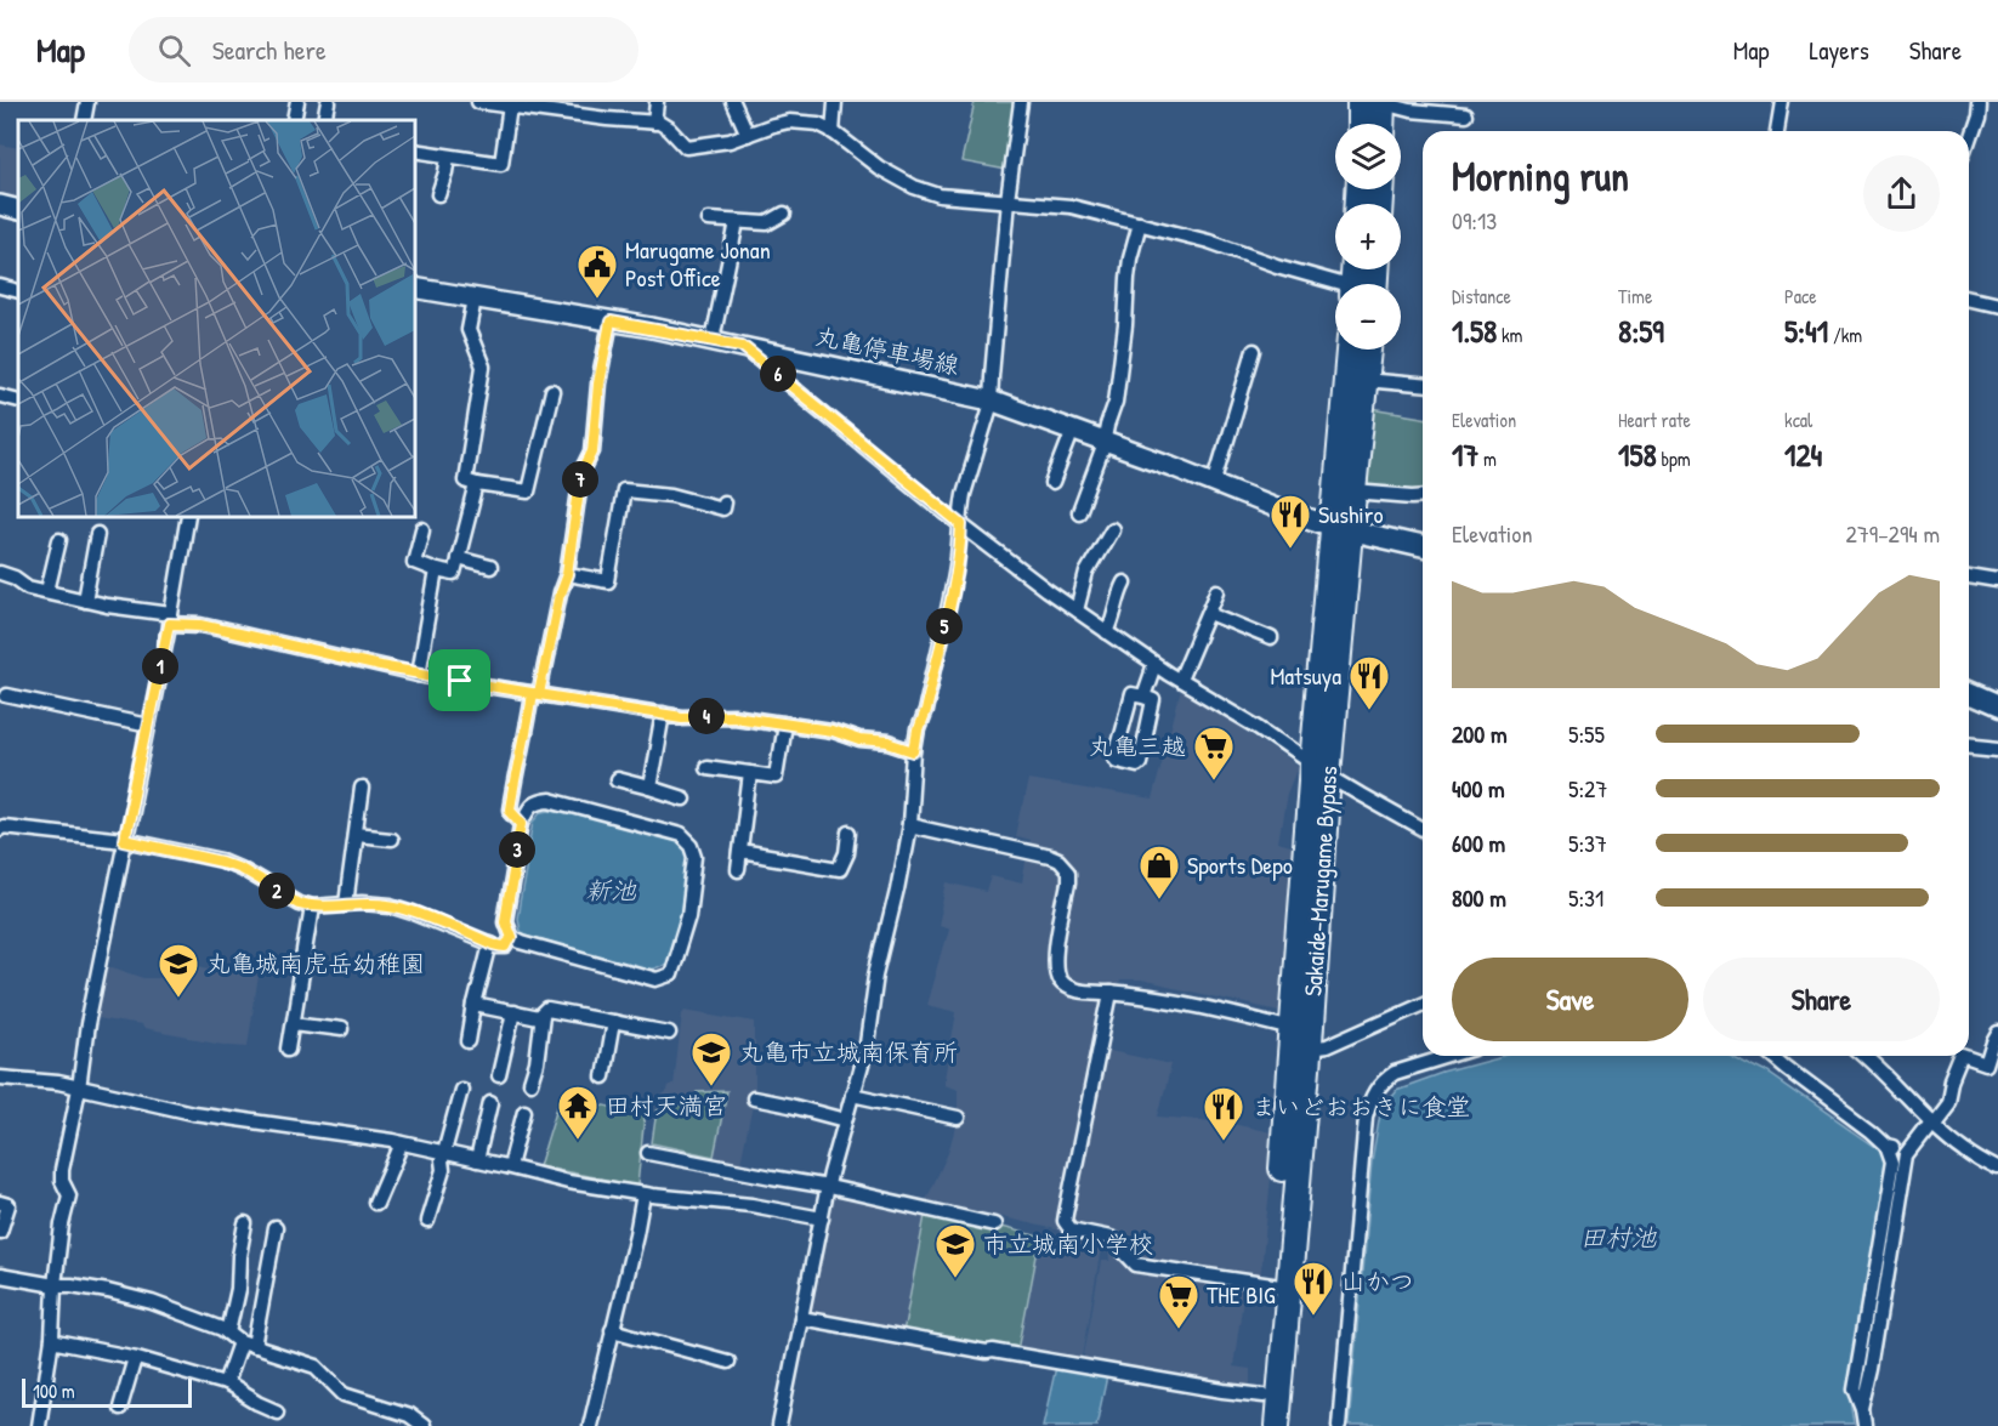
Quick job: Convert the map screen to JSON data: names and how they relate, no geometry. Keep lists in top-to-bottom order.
{
  "streets": {
    "highway": ["Sakaide-Marugame Bypass"],
    "main road": ["丸亀停車場線"]
  },
  "crossings": [
    ["丸亀停車場線", "Sakaide-Marugame Bypass"]
  ],
  "water": ["新池", "田村池"],
  "places": {
    "public building": ["Marugame Jonan Post Office"],
    "restaurant": [
      "Sushiro",
      "Matsuya",
      "まいどおおきに食堂",
      "山かつ"
    ],
    "supermarket": ["丸亀三越", "THE BIG"],
    "shop": ["Sports Depo"],
    "school or university": ["丸亀城南虎岳幼稚園", "丸亀市立城南保育所", "市立城南小学校"],
    "temple": ["田村天満宮"]
  },
  "scale_bar": "100 m",
  "page": {
    "header": "Map",
    "search": "Search here",
    "nav": ["Map", "Layers", "Share"],
    "map_buttons": ["+", "−"],
    "heading": ["Morning run", "09:13"],
    "stats": [
      ["Distance", "1.58 km"],
      ["Time", "8:59"],
      ["Pace", "5:41 /km"],
      ["Elevation", "17 m"],
      ["Heart rate", "158 bpm"],
      ["kcal", "124"]
    ],
    "pins": [
      "6",
      "7",
      "5",
      "1",
      "4",
      "3",
      "2"
    ],
    "chart": ["Elevation", "279–294 m"],
    "list": [
      {
        "name": "200 m",
        "note": "5:55"
      },
      {
        "name": "400 m",
        "note": "5:27"
      },
      {
        "name": "600 m",
        "note": "5:37"
      },
      {
        "name": "800 m",
        "note": "5:31"
      }
    ],
    "buttons": ["Save", "Share"],
    "scale": "100 m"
  }
}
